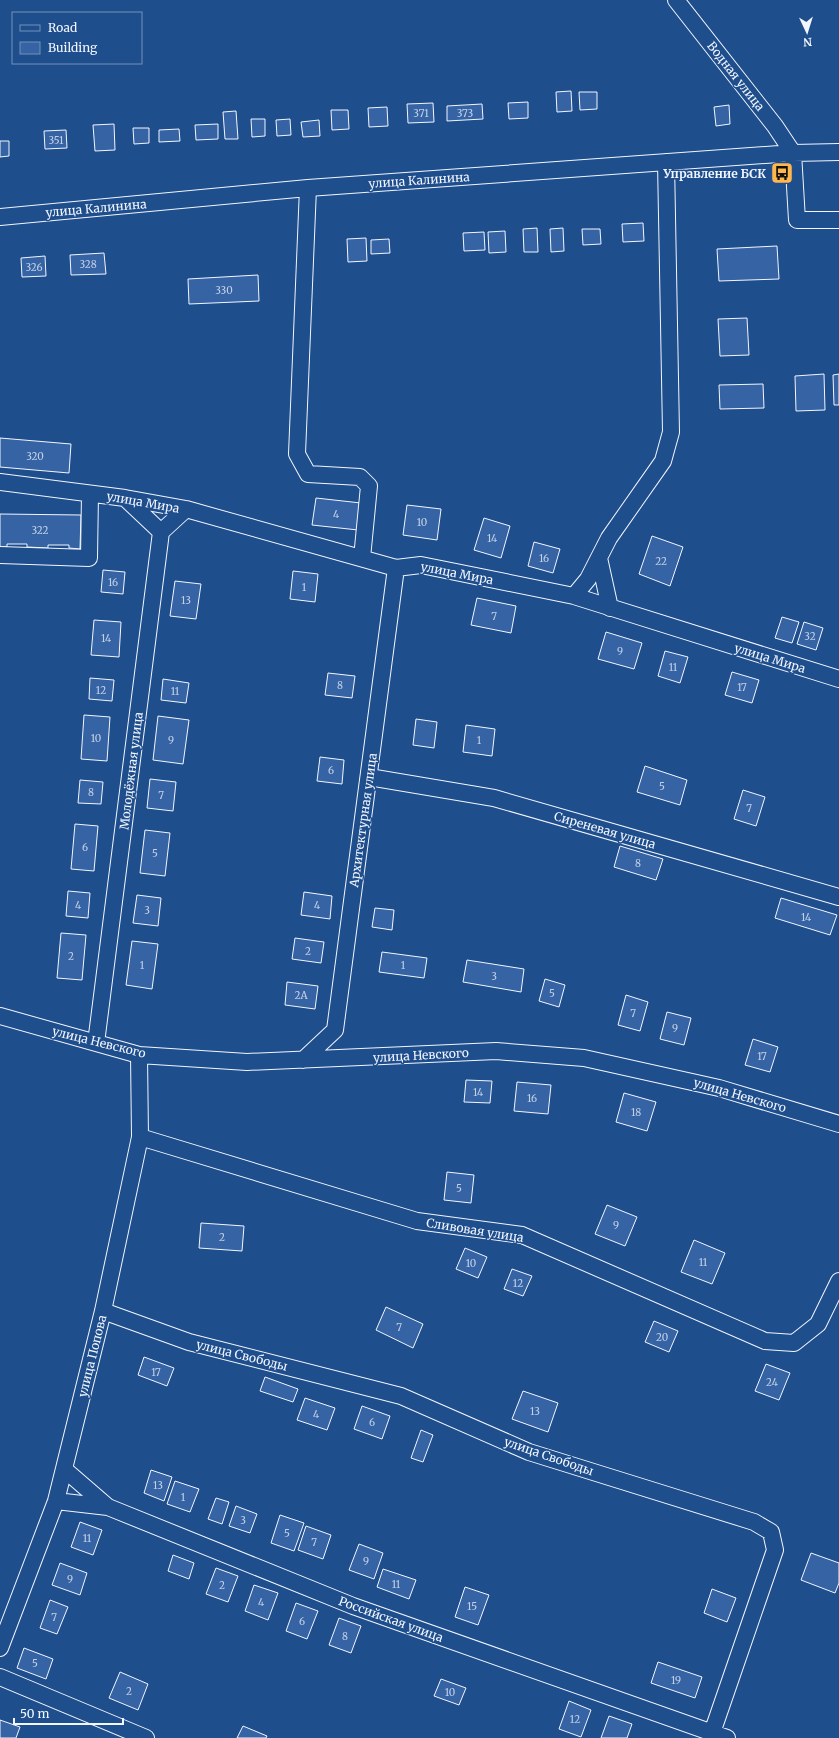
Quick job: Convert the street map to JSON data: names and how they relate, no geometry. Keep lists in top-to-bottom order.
{
  "streets": {
    "street": [
      "Водная улица",
      "улица Калинина",
      "улица Мира",
      "Молодёжная улица",
      "Архитектурная улица",
      "Сиреневая улица",
      "улица Невского",
      "Сливовая улица",
      "улица Свободы",
      "улица Попова",
      "Российская улица"
    ]
  },
  "crossings": [
    ["Водная улица", "улица Калинина"],
    ["улица Мира", "Архитектурная улица"],
    ["Молодёжная улица", "улица Невского"],
    ["Архитектурная улица", "Сиреневая улица"],
    ["Архитектурная улица", "улица Невского"],
    ["улица Невского", "улица Попова"],
    ["Сливовая улица", "улица Попова"],
    ["улица Свободы", "улица Попова"],
    ["улица Свободы", "Российская улица"],
    ["улица Попова", "Российская улица"]
  ],
  "places": {
    "bus stop": ["Управление БСК"]
  },
  "house_numbers": [
    "371",
    "373",
    "351",
    "328",
    "326",
    "330",
    "320",
    "4",
    "10",
    "322",
    "14",
    "16",
    "22",
    "16",
    "1",
    "13",
    "7",
    "32",
    "14",
    "9",
    "11",
    "8",
    "17",
    "12",
    "11",
    "10",
    "9",
    "1",
    "6",
    "5",
    "8",
    "7",
    "7",
    "6",
    "5",
    "8",
    "4",
    "4",
    "3",
    "14",
    "2",
    "2",
    "1",
    "1",
    "3",
    "5",
    "2А",
    "7",
    "9",
    "17",
    "14",
    "16",
    "18",
    "5",
    "9",
    "2",
    "11",
    "10",
    "12",
    "7",
    "20",
    "17",
    "24",
    "13",
    "4",
    "6",
    "13",
    "1",
    "3",
    "5",
    "11",
    "7",
    "9",
    "9",
    "11",
    "2",
    "4",
    "15",
    "7",
    "6",
    "8",
    "5",
    "19",
    "2",
    "10",
    "12"
  ],
  "legend": ["Road", "Building"],
  "scale_bar": "50 m",
  "north": "bottom"
}
